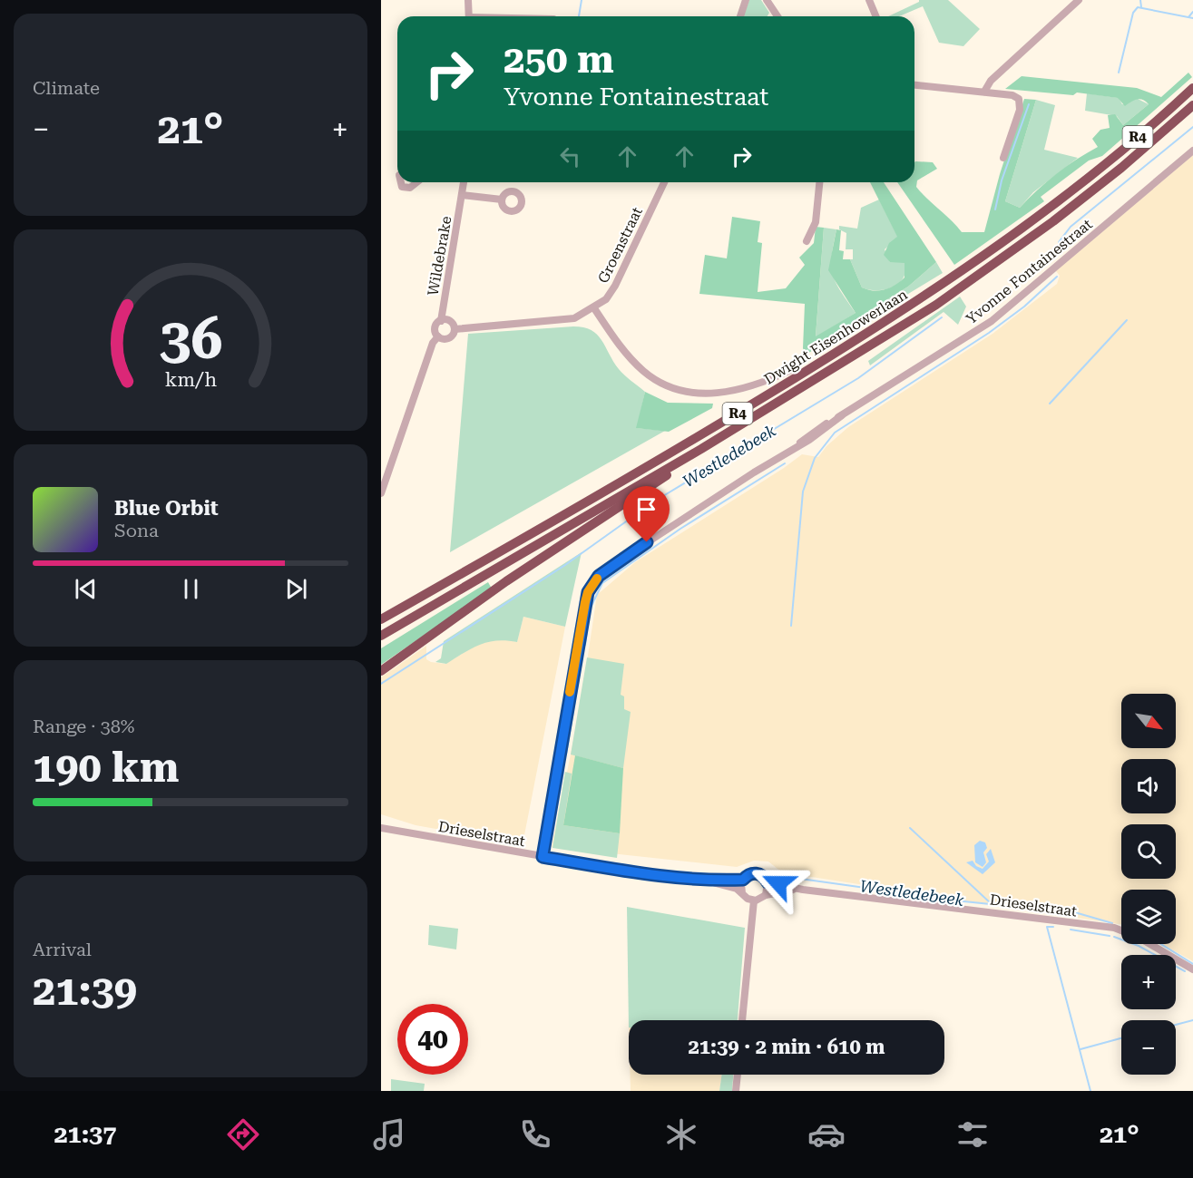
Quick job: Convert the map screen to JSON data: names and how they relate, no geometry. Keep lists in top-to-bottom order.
{
  "streets": {
    "highway": ["R4", "Dwight Eisenhowerlaan"],
    "street": [
      "Groenstraat",
      "Wildebrake",
      "Yvonne Fontainestraat",
      "Drieselstraat"
    ]
  },
  "crossings": [
    ["Groenstraat", "Wildebrake"],
    ["Yvonne Fontainestraat", "Drieselstraat"]
  ],
  "water": ["Westledebeek"],
  "north": "bottom right",
  "page": {
    "tile": [
      "Climate",
      ["Range · 38%", "190 km"],
      ["Arrival", "21:39"]
    ],
    "turn": ["250 m", "Yvonne Fontainestraat"],
    "heat": ["−", "21°", "+"],
    "song": ["Blue Orbit", "Sona"],
    "map_buttons": ["+", "−"],
    "limit": "40",
    "trip": "21:39 · 2 min · 610 m",
    "tabs": ["21:37", "21°"],
    "gauge": ["36", "km/h"]
  }
}
